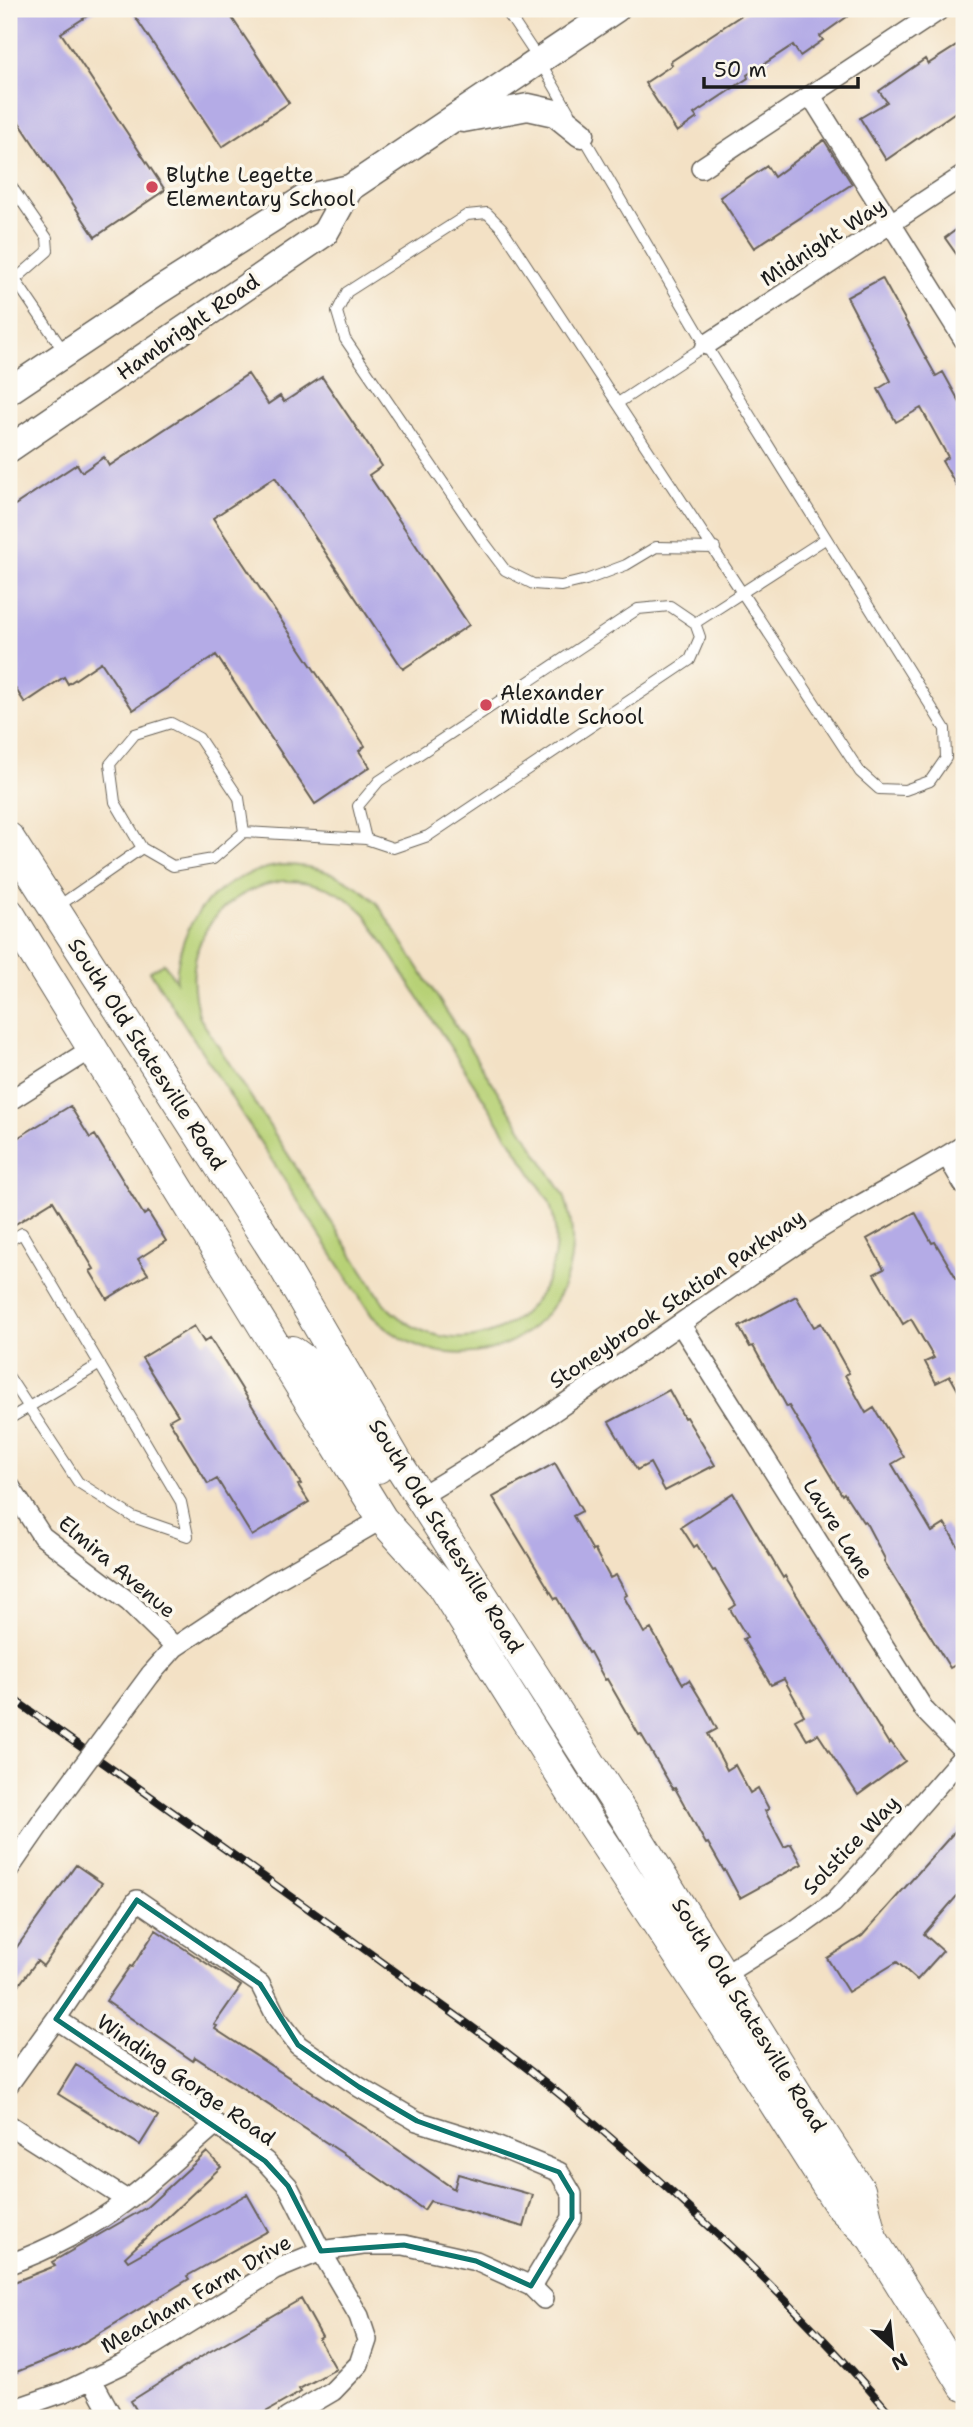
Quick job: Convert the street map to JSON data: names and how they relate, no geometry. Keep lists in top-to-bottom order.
{
  "streets": {
    "main road": ["Hambright Road", "South Old Statesville Road"],
    "street": [
      "Midnight Way",
      "Stoneybrook Station Parkway",
      "Laure Lane",
      "Elmira Avenue",
      "Solstice Way",
      "Winding Gorge Road",
      "Meacham Farm Drive"
    ]
  },
  "crossings": [
    ["South Old Statesville Road", "Stoneybrook Station Parkway"],
    ["South Old Statesville Road", "Solstice Way"],
    ["Stoneybrook Station Parkway", "Laure Lane"],
    ["Laure Lane", "Solstice Way"],
    ["Winding Gorge Road", "Meacham Farm Drive"]
  ],
  "places": ["Blythe Legette Elementary School", "Alexander Middle School"],
  "scale_bar": "50 m",
  "north": "bottom right"
}
